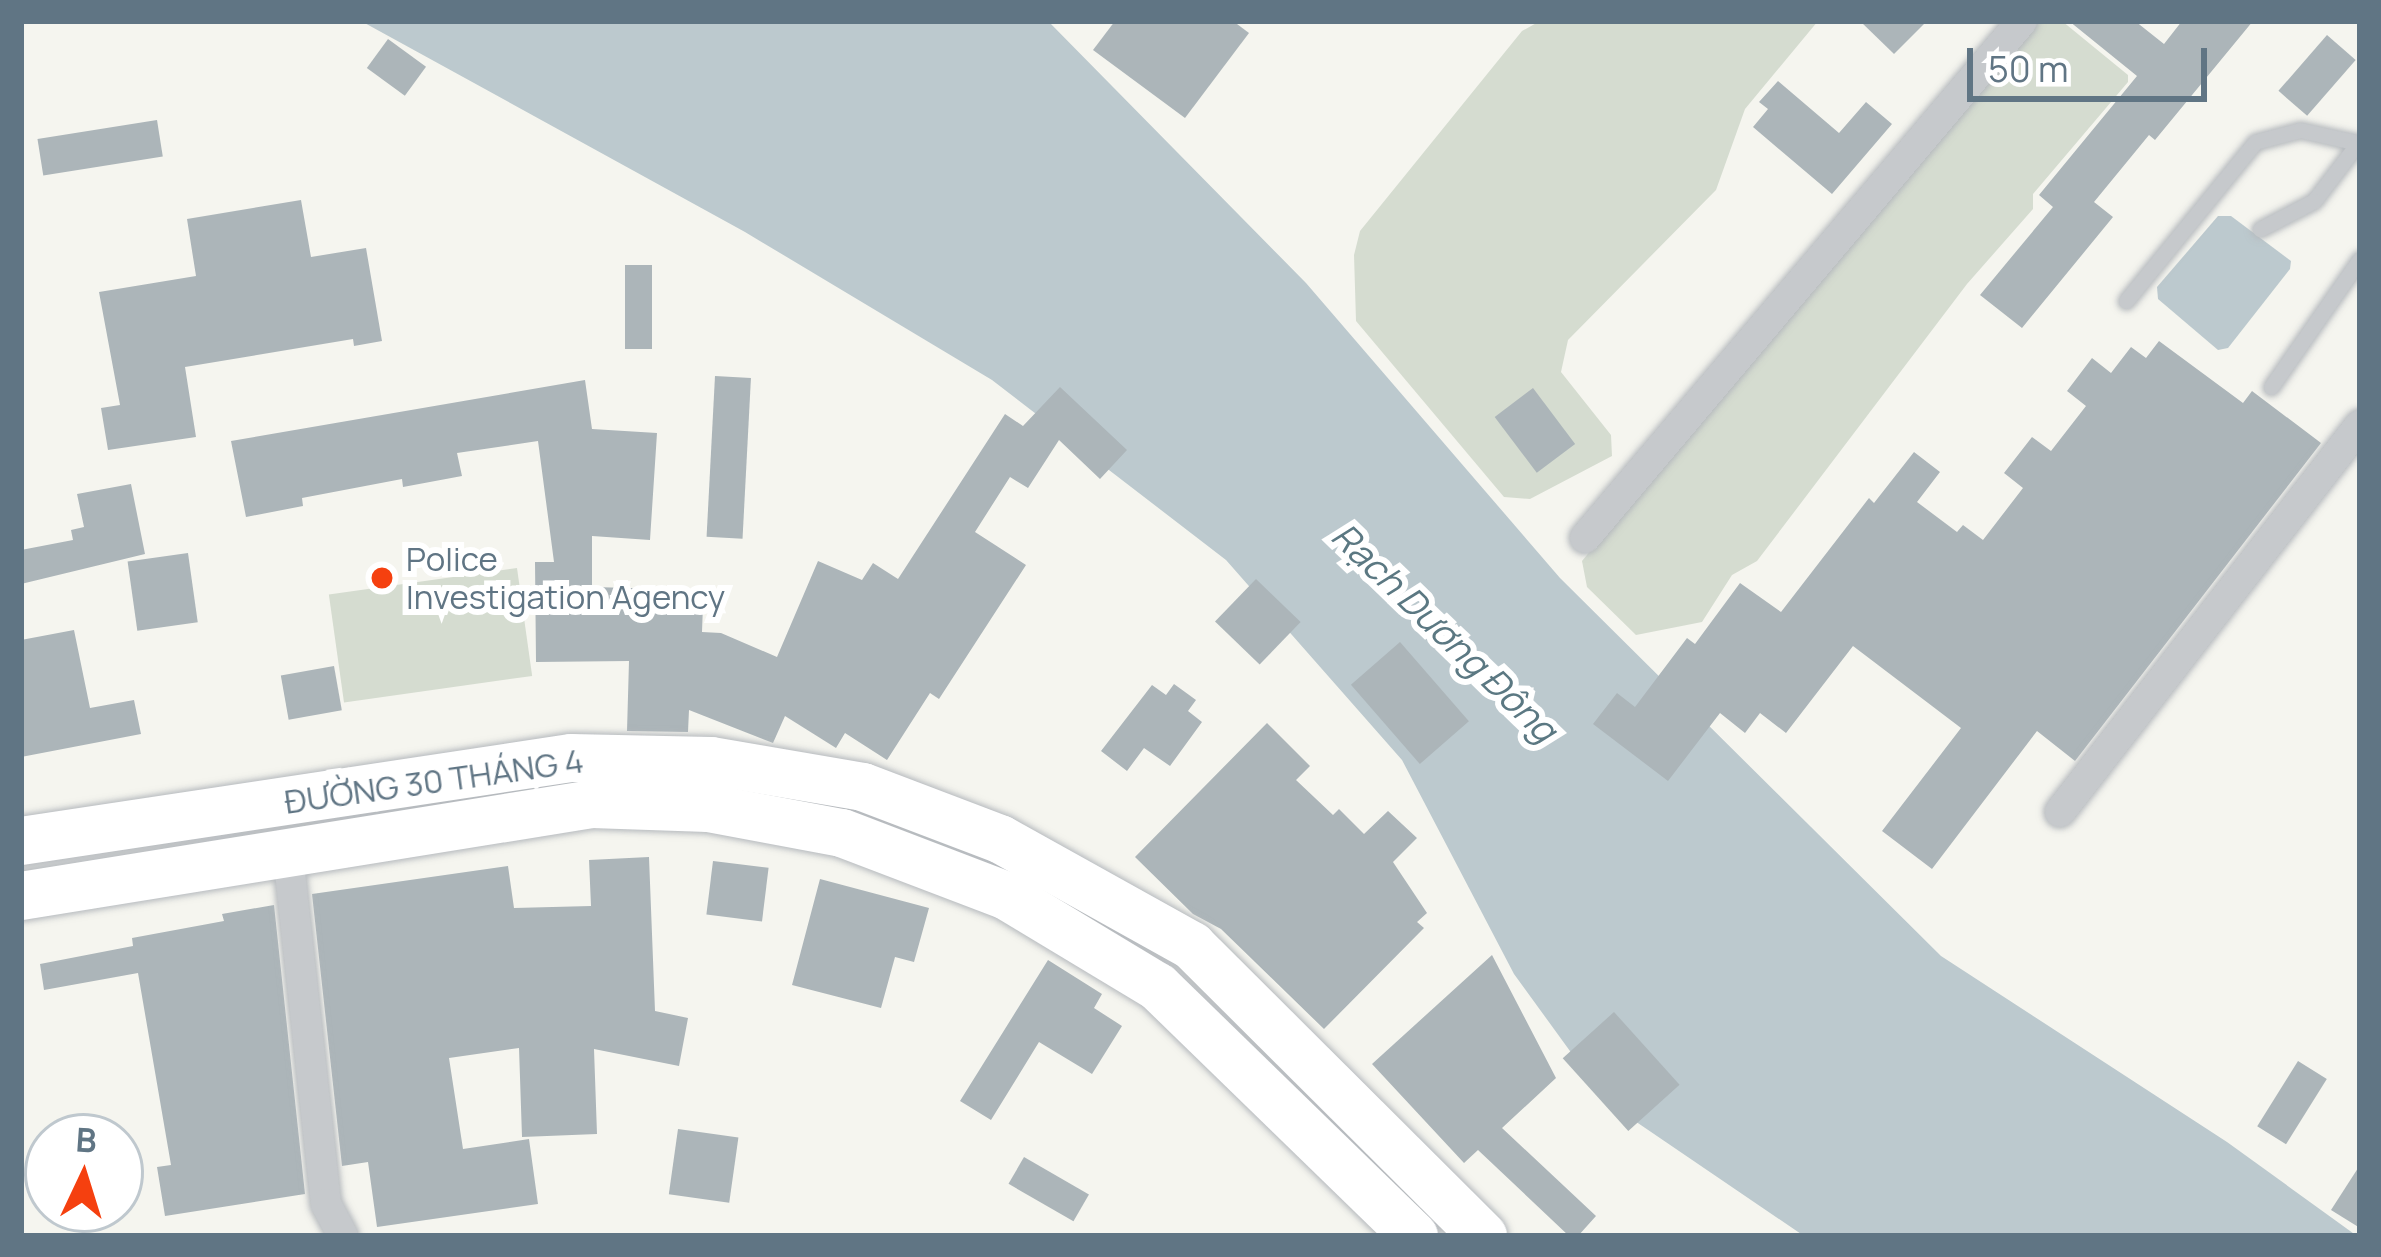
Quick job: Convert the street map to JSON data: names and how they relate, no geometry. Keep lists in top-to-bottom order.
{
  "streets": {
    "main road": ["ĐƯỜNG 30 THÁNG 4"]
  },
  "water": ["Rạch Dương Đông"],
  "places": ["Police Investigation Agency"],
  "scale_bar": "50 m",
  "north": "top"
}
